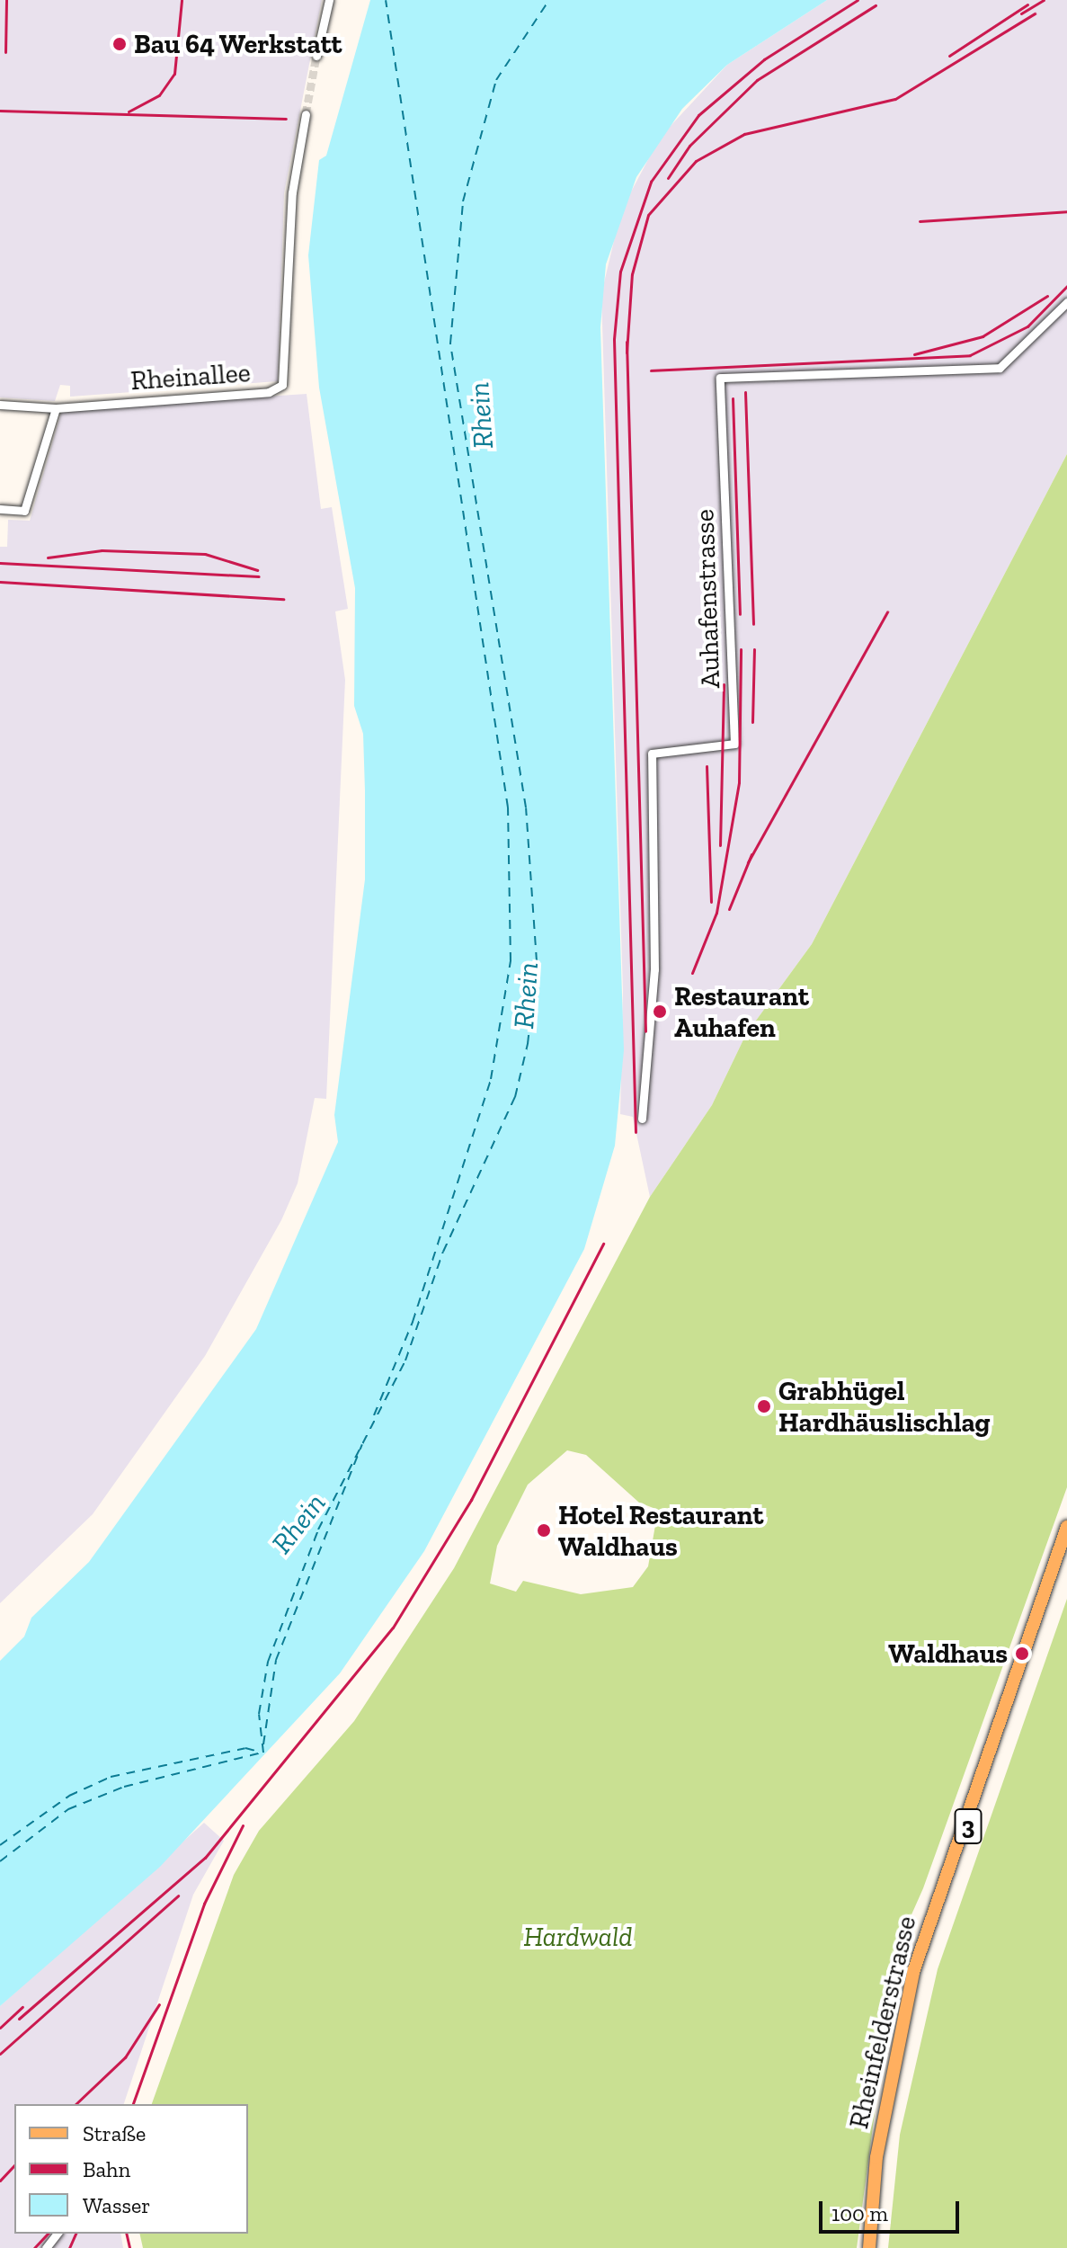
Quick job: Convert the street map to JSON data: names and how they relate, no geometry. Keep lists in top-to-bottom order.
{
  "streets": {
    "main road": ["3", "Rheinfelderstrasse"],
    "street": ["Rheinallee", "Auhafenstrasse"]
  },
  "water": ["Rhein"],
  "parks": ["Hardwald"],
  "places": [
    "Bau 64 Werkstatt",
    "Restaurant Auhafen",
    "Grabhügel Hardhäuslischlag",
    "Hotel Restaurant Waldhaus",
    "Waldhaus"
  ],
  "legend": ["Straße", "Bahn", "Wasser"],
  "scale_bar": "100 m"
}
